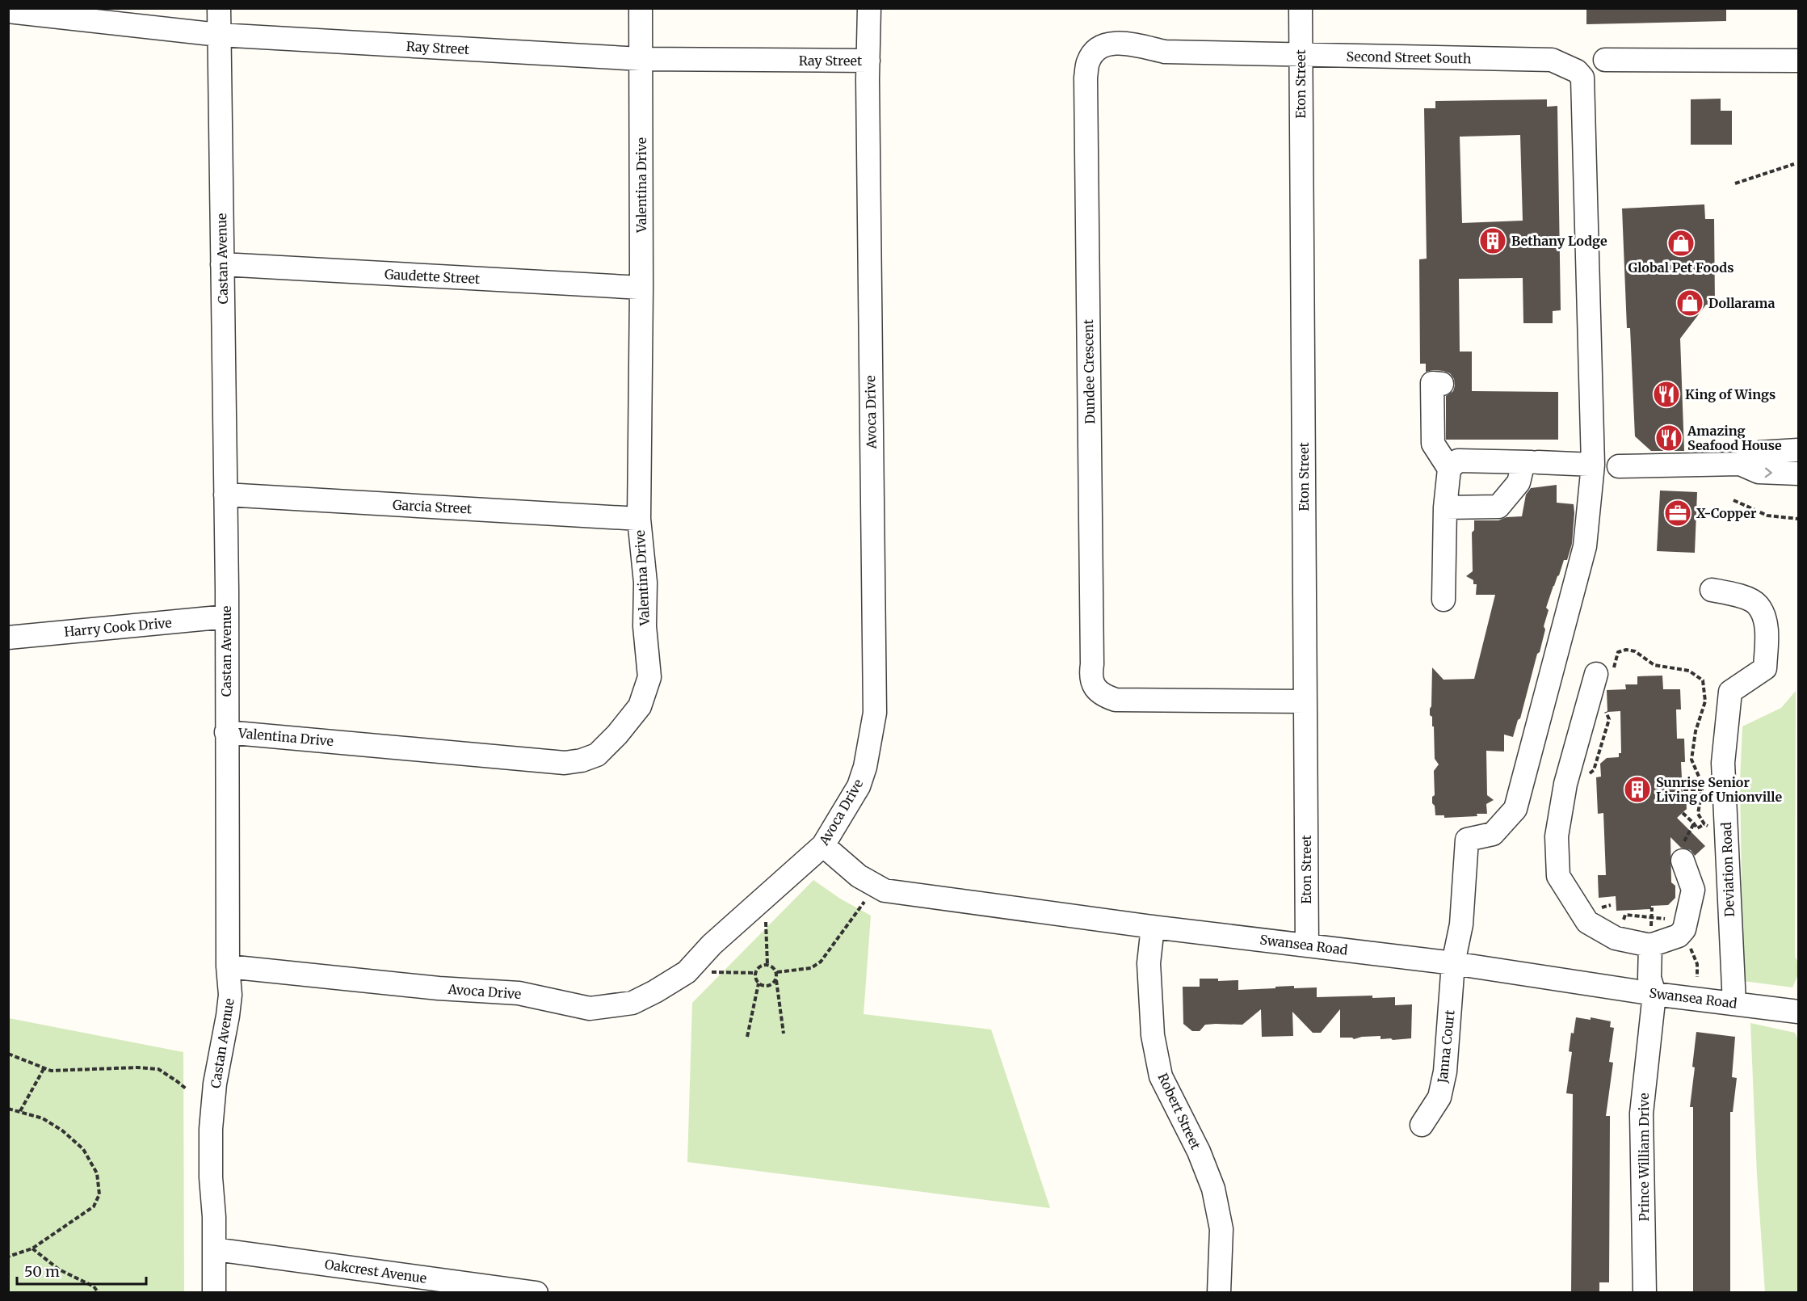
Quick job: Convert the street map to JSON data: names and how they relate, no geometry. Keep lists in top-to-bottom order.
{
  "streets": {
    "street": [
      "Ray Street",
      "Second Street South",
      "Eton Street",
      "Valentina Drive",
      "Castan Avenue",
      "Gaudette Street",
      "Dundee Crescent",
      "Avoca Drive",
      "Garcia Street",
      "Harry Cook Drive",
      "Deviation Road",
      "Swansea Road",
      "Janna Court",
      "Robert Street",
      "Prince William Drive",
      "Oakcrest Avenue"
    ]
  },
  "crossings": [
    ["Ray Street", "Valentina Drive"],
    ["Ray Street", "Castan Avenue"],
    ["Ray Street", "Avoca Drive"],
    ["Second Street South", "Eton Street"],
    ["Second Street South", "Dundee Crescent"],
    ["Second Street South", "Janna Court"],
    ["Eton Street", "Dundee Crescent"],
    ["Eton Street", "Swansea Road"],
    ["Valentina Drive", "Castan Avenue"],
    ["Valentina Drive", "Gaudette Street"],
    ["Valentina Drive", "Garcia Street"],
    ["Castan Avenue", "Gaudette Street"],
    ["Castan Avenue", "Avoca Drive"],
    ["Castan Avenue", "Garcia Street"],
    ["Castan Avenue", "Harry Cook Drive"],
    ["Castan Avenue", "Oakcrest Avenue"],
    ["Avoca Drive", "Swansea Road"],
    ["Deviation Road", "Swansea Road"],
    ["Swansea Road", "Janna Court"],
    ["Swansea Road", "Robert Street"],
    ["Swansea Road", "Prince William Drive"]
  ],
  "places": {
    "building": ["Bethany Lodge", "Sunrise Senior Living of Unionville"],
    "shop": ["Global Pet Foods", "Dollarama"],
    "restaurant": ["King of Wings", "Amazing Seafood House"],
    "office": ["X-Copper"]
  },
  "scale_bar": "50 m"
}
